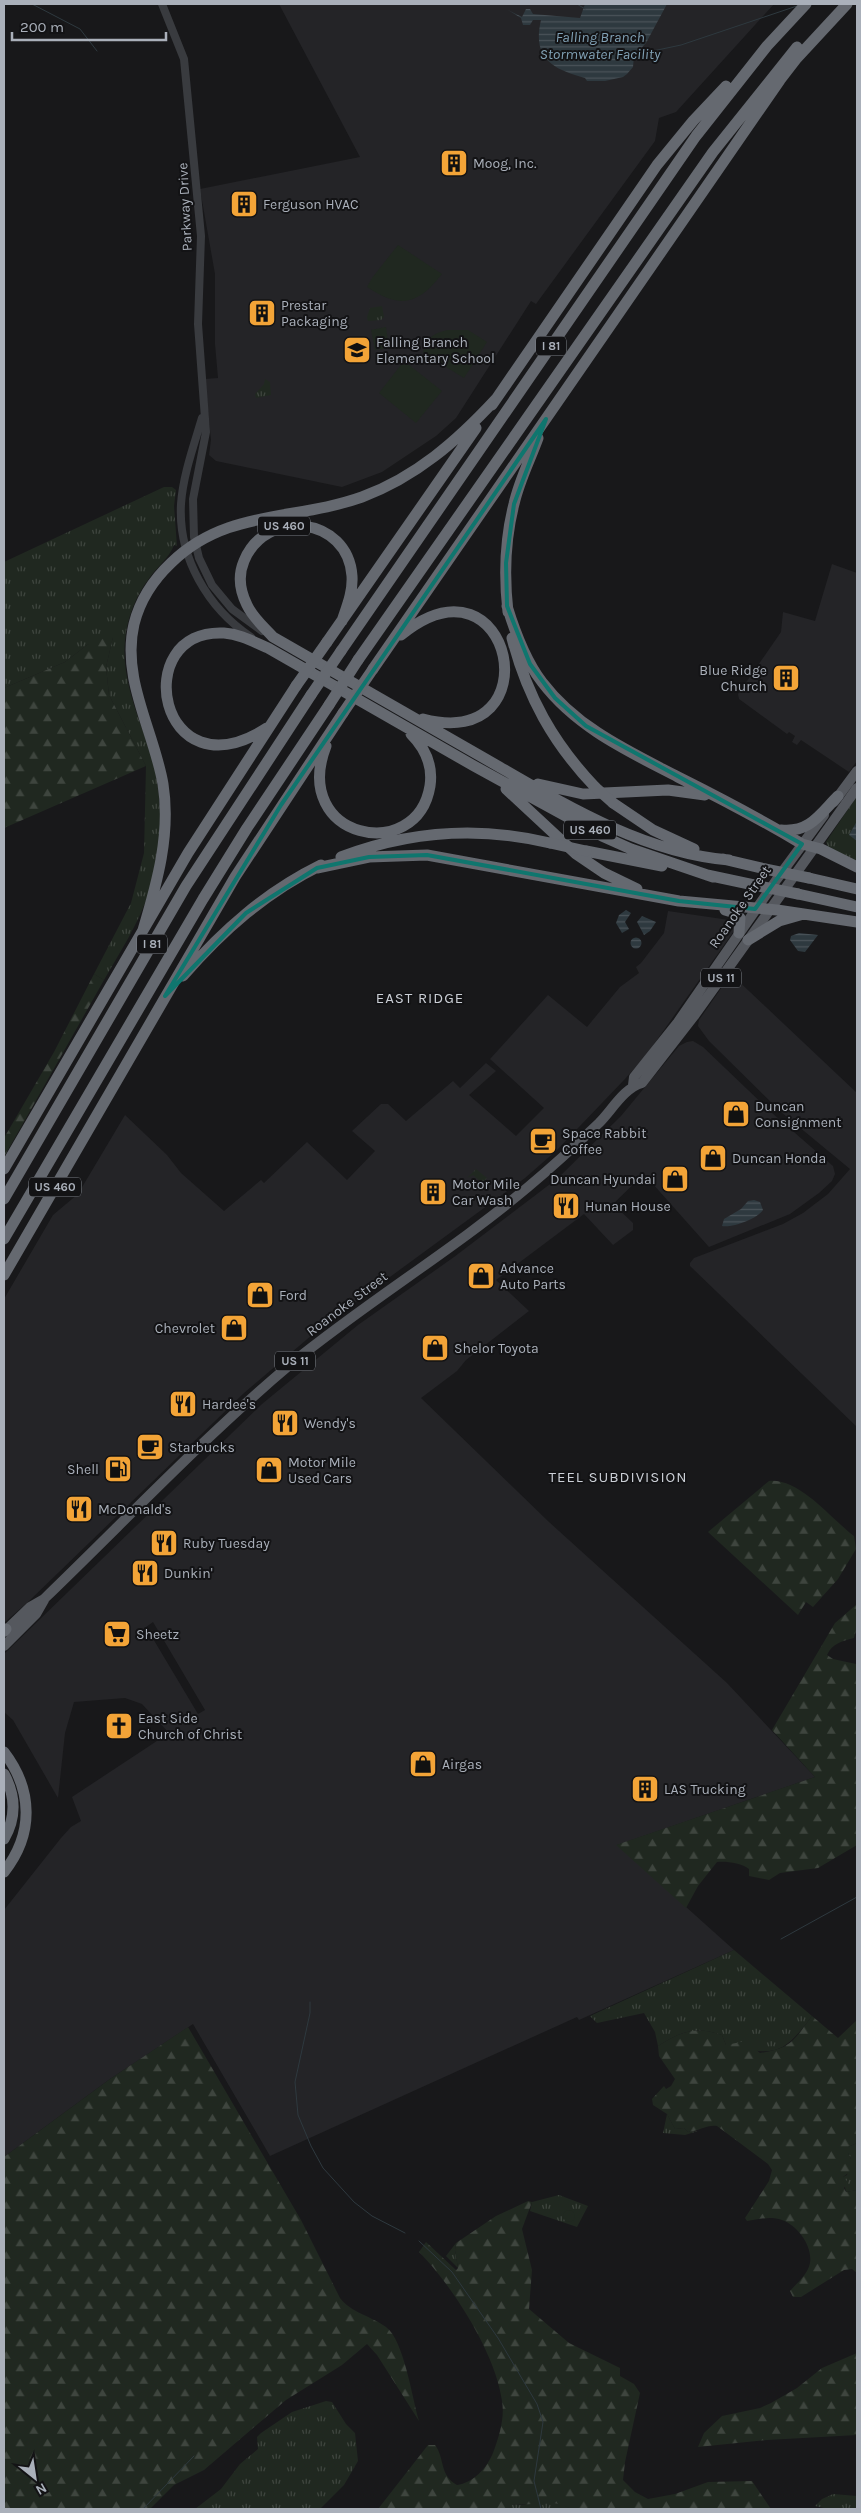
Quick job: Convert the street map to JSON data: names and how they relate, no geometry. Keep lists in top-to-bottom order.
{
  "streets": {
    "highway": ["I 81", "US 460"],
    "main road": ["Roanoke Street", "US 11"],
    "street": ["Parkway Drive"]
  },
  "crossings": [
    ["Parkway Drive", "US 460"]
  ],
  "districts": ["EAST RIDGE", "TEEL SUBDIVISION"],
  "water": ["Falling Branch Stormwater Facility"],
  "places": {
    "building": [
      "Moog, Inc.",
      "Ferguson HVAC",
      "Prestar Packaging",
      "Blue Ridge Church",
      "Motor Mile Car Wash",
      "LAS Trucking"
    ],
    "school or university": ["Falling Branch Elementary School"],
    "shop": [
      "Duncan Consignment",
      "Duncan Honda",
      "Duncan Hyundai",
      "Advance Auto Parts",
      "Ford",
      "Chevrolet",
      "Shelor Toyota",
      "Motor Mile Used Cars",
      "Airgas"
    ],
    "cafe": ["Space Rabbit Coffee", "Starbucks"],
    "restaurant": [
      "Hunan House",
      "Hardee's",
      "Wendy's",
      "McDonald's",
      "Ruby Tuesday",
      "Dunkin'"
    ],
    "fuel station": ["Shell"],
    "supermarket": ["Sheetz"],
    "church": ["East Side Church of Christ"]
  },
  "scale_bar": "200 m",
  "north": "bottom right"
}
